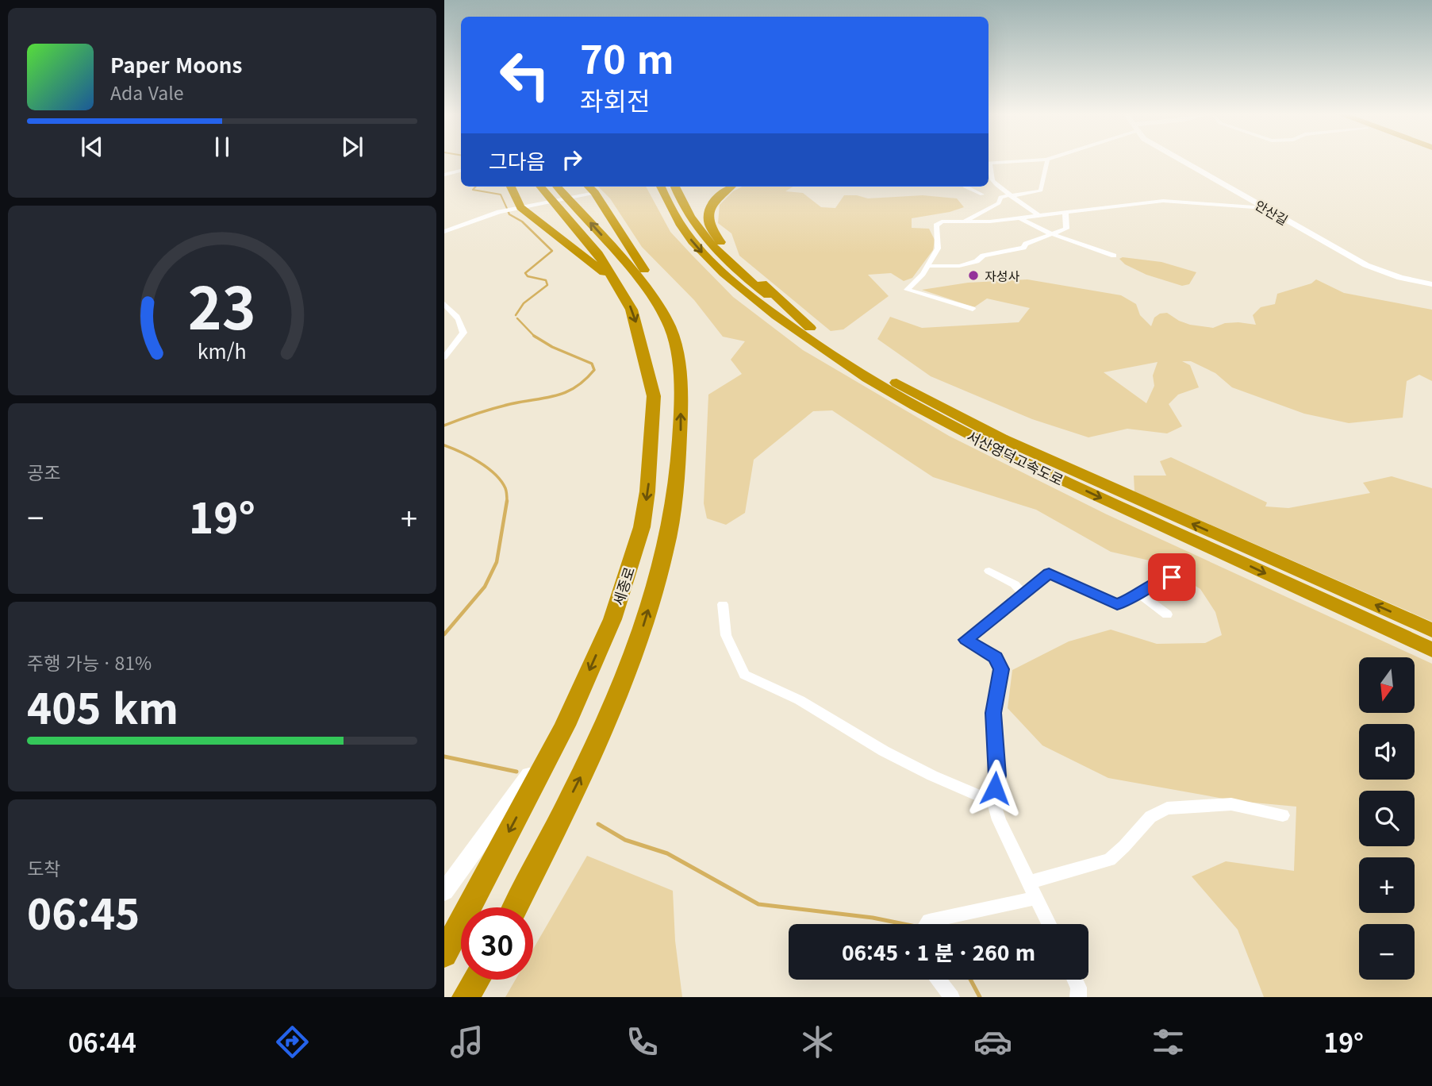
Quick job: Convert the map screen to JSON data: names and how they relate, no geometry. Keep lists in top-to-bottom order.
{
  "streets": {
    "highway": ["서산영덕고속도로", "세종로"],
    "street": ["안산길"]
  },
  "places": ["자성사"],
  "north": "bottom",
  "page": {
    "turn": ["70 m", "좌회전"],
    "song": ["Paper Moons", "Ada Vale"],
    "then": "그다음",
    "tile": [
      "공조",
      ["주행 가능 · 81%", "405 km"],
      ["도착", "06:45"]
    ],
    "heat": ["−", "19°", "+"],
    "map_buttons": ["+", "−"],
    "limit": "30",
    "trip": "06:45 · 1 분 · 260 m",
    "tabs": ["06:44", "19°"],
    "gauge": ["23", "km/h"]
  }
}
